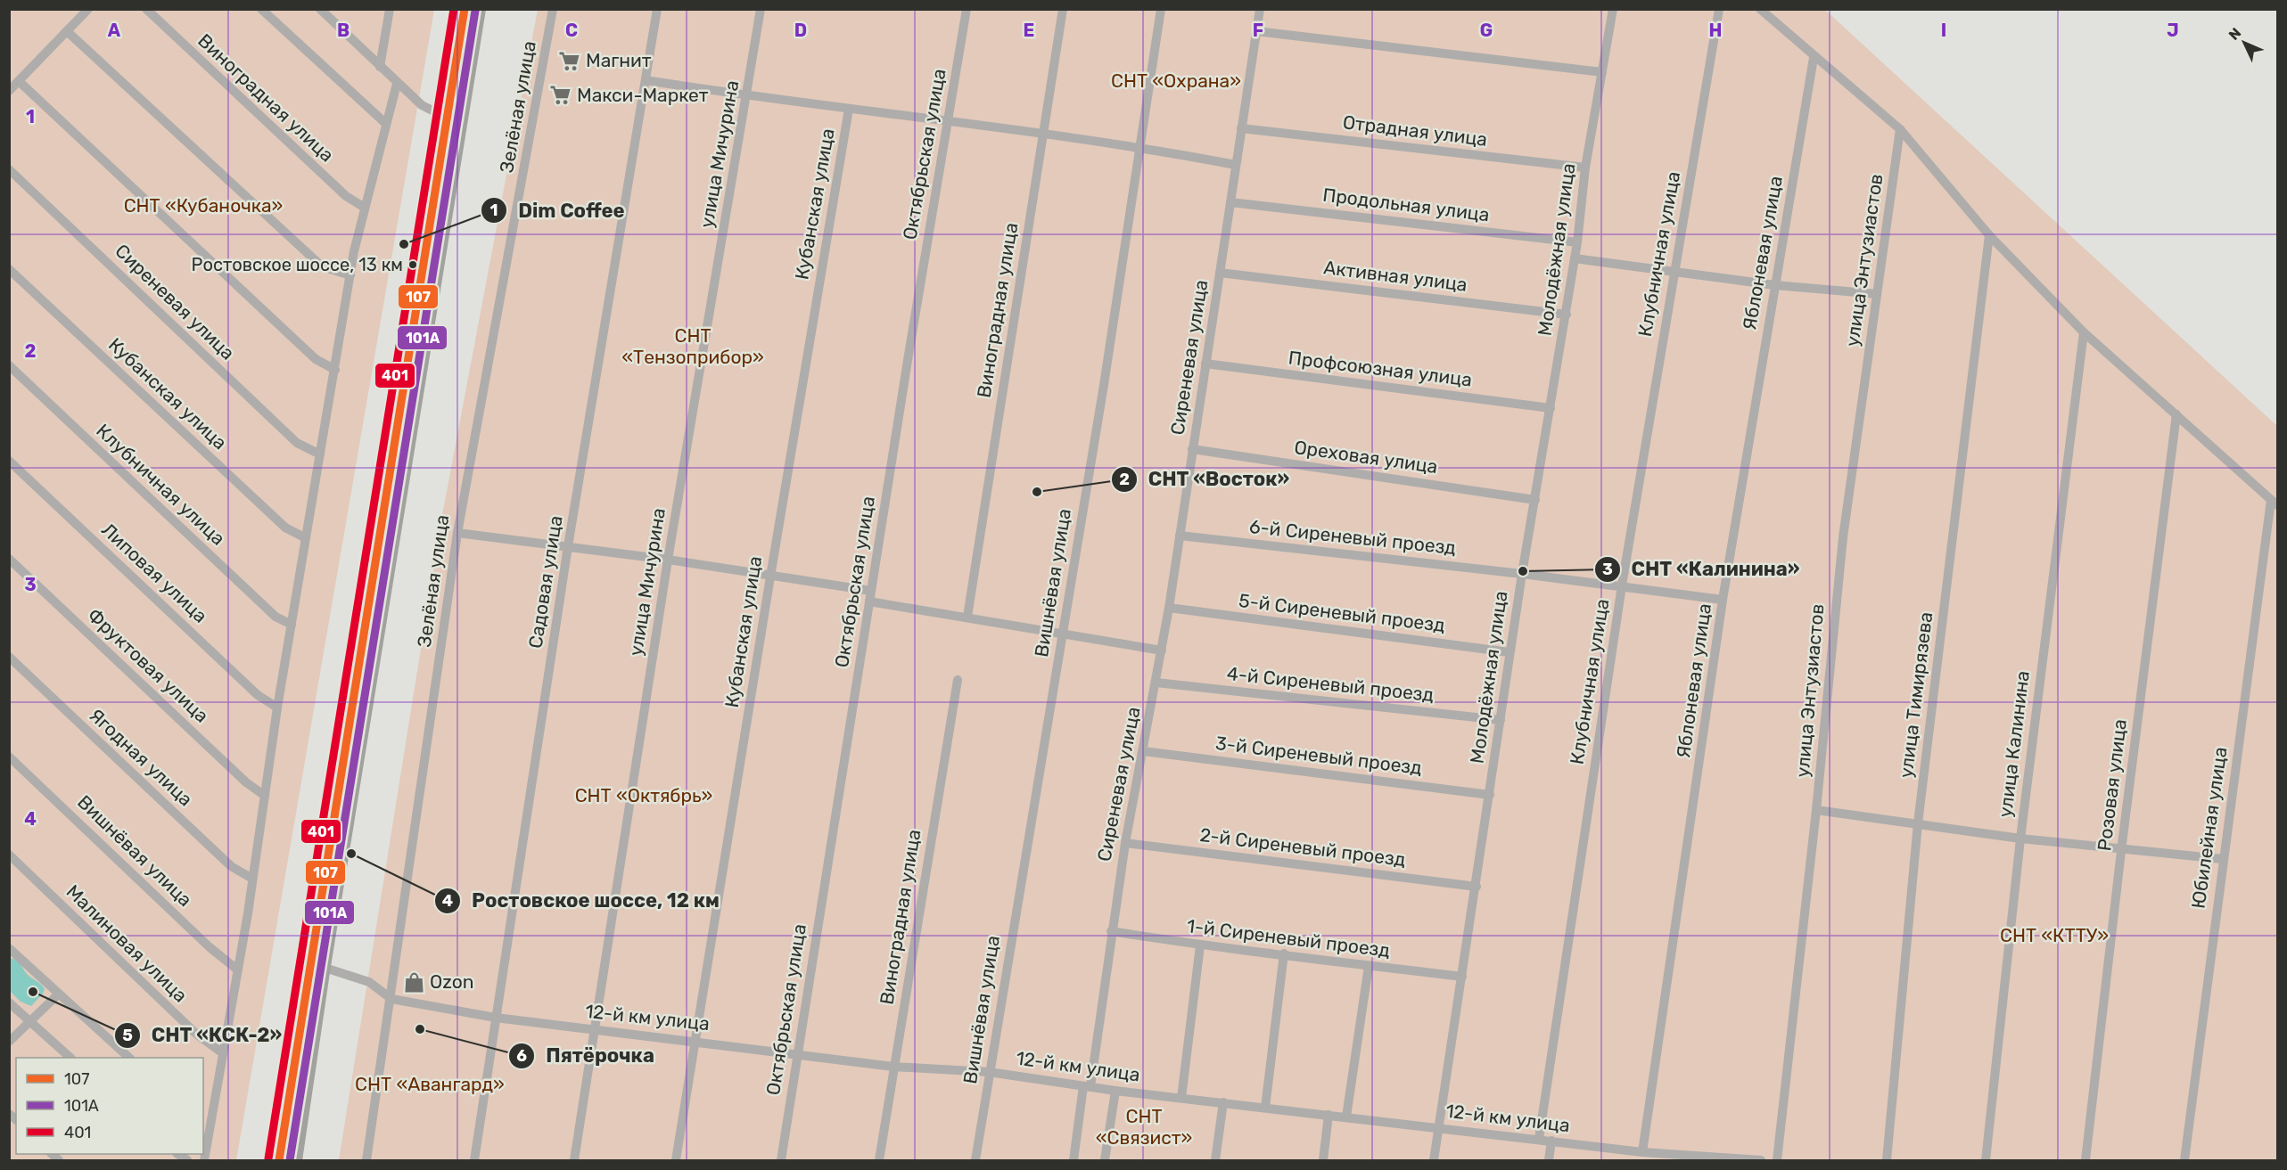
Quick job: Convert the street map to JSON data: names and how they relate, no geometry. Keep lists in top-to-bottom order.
{
  "streets": {
    "street": [
      "Виноградная улица",
      "Зелёная улица",
      "Отрадная улица",
      "улица Мичурина",
      "Октябрьская улица",
      "Кубанская улица",
      "Продольная улица",
      "Молодёжная улица",
      "Яблоневая улица",
      "Клубничная улица",
      "улица Энтузиастов",
      "Активная улица",
      "Сиреневая улица",
      "Профсоюзная улица",
      "Ореховая улица",
      "6-й Сиреневый проезд",
      "Липовая улица",
      "Садовая улица",
      "Вишнёвая улица",
      "5-й Сиреневый проезд",
      "Фруктовая улица",
      "4-й Сиреневый проезд",
      "улица Тимирязева",
      "улица Калинина",
      "3-й Сиреневый проезд",
      "Ягодная улица",
      "Розовая улица",
      "Юбилейная улица",
      "2-й Сиреневый проезд",
      "1-й Сиреневый проезд",
      "Малиновая улица",
      "12-й км улица"
    ]
  },
  "crossings": [
    ["Виноградная улица", "12-й км улица"],
    ["Зелёная улица", "12-й км улица"],
    ["Отрадная улица", "Молодёжная улица"],
    ["Отрадная улица", "Сиреневая улица"],
    ["улица Мичурина", "12-й км улица"],
    ["Октябрьская улица", "12-й км улица"],
    ["Кубанская улица", "12-й км улица"],
    ["Продольная улица", "Молодёжная улица"],
    ["Продольная улица", "Сиреневая улица"],
    ["Молодёжная улица", "Активная улица"],
    ["Молодёжная улица", "Профсоюзная улица"],
    ["Молодёжная улица", "Ореховая улица"],
    ["Молодёжная улица", "6-й Сиреневый проезд"],
    ["Молодёжная улица", "5-й Сиреневый проезд"],
    ["Молодёжная улица", "4-й Сиреневый проезд"],
    ["Молодёжная улица", "3-й Сиреневый проезд"],
    ["Молодёжная улица", "2-й Сиреневый проезд"],
    ["Молодёжная улица", "1-й Сиреневый проезд"],
    ["Молодёжная улица", "12-й км улица"],
    ["Яблоневая улица", "6-й Сиреневый проезд"],
    ["Яблоневая улица", "12-й км улица"],
    ["Клубничная улица", "6-й Сиреневый проезд"],
    ["Клубничная улица", "12-й км улица"],
    ["Активная улица", "Сиреневая улица"],
    ["Сиреневая улица", "Профсоюзная улица"],
    ["Сиреневая улица", "Ореховая улица"],
    ["Сиреневая улица", "6-й Сиреневый проезд"],
    ["Сиреневая улица", "5-й Сиреневый проезд"],
    ["Сиреневая улица", "4-й Сиреневый проезд"],
    ["Сиреневая улица", "3-й Сиреневый проезд"],
    ["Сиреневая улица", "2-й Сиреневый проезд"],
    ["Сиреневая улица", "1-й Сиреневый проезд"],
    ["Сиреневая улица", "12-й км улица"],
    ["Садовая улица", "12-й км улица"],
    ["Вишнёвая улица", "12-й км улица"]
  ],
  "parks": [
    "СНТ «Охрана»",
    "СНТ «Кубаночка»",
    "СНТ «Тензоприбор»",
    "СНТ «Октябрь»",
    "СНТ «КТТУ»",
    "СНТ «Авангард»",
    "СНТ «Связист»"
  ],
  "places": {
    "supermarket": ["Магнит", "Макси-Маркет"],
    "other": [
      "Dim Coffee",
      "Ростовское шоссе, 13 км",
      "СНТ «Восток»",
      "СНТ «Калинина»",
      "Ростовское шоссе, 12 км",
      "СНТ «КСК-2»",
      "Пятёрочка"
    ],
    "shop": ["Ozon"]
  },
  "lines": ["transit line 107", "transit line 401", "transit line 101А"],
  "legend": ["107", "101А", "401"],
  "north": "top left",
  "grid": {
    "columns": [
      "A",
      "B",
      "C",
      "D",
      "E",
      "F",
      "G",
      "H",
      "I",
      "J"
    ],
    "rows": [
      "1",
      "2",
      "3",
      "4"
    ]
  }
}
